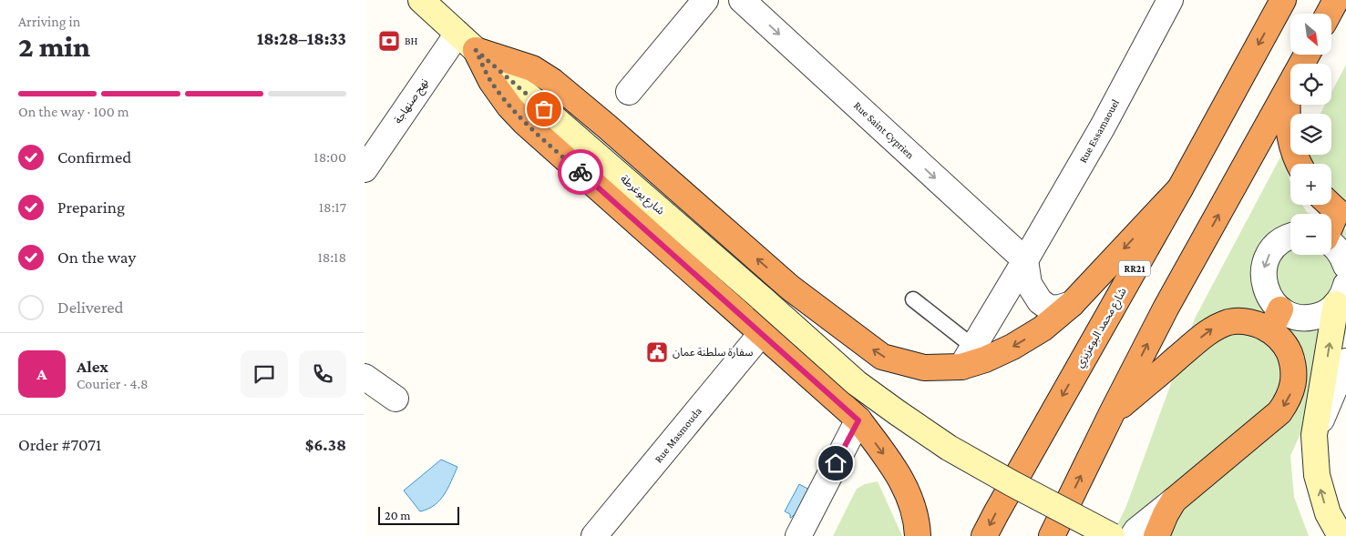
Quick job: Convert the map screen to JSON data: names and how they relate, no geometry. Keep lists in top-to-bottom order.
{
  "streets": {
    "highway": ["RR21", "شارع محمد البوعزيزي"],
    "main road": ["شارع يوغرطة"],
    "street": [
      "نهج صنهاجة",
      "Rue Saint Cyprien",
      "Rue Essamaouel",
      "Rue Masmouda"
    ]
  },
  "crossings": [
    ["نهج صنهاجة", "شارع يوغرطة"],
    ["Rue Saint Cyprien", "Rue Essamaouel"]
  ],
  "one_way": ["Rue Saint Cyprien"],
  "places": {
    "bank": ["BH"],
    "public building": ["سفارة سلطنة عمان"]
  },
  "scale_bar": "20 m",
  "north": "bottom right",
  "page": {
    "heading": ["2 min", "Arriving in", "18:28–18:33"],
    "panel": [
      "Alex",
      "Courier · 4.8",
      "Order #7071",
      "$6.38"
    ],
    "map_buttons": ["+", "−"],
    "bar": "On the way · 100 m",
    "list": [
      ["Confirmed", "18:00"],
      ["Preparing", "18:17"],
      ["On the way", "18:18"],
      "Delivered"
    ],
    "round": "A",
    "scale": "20 m"
  }
}
